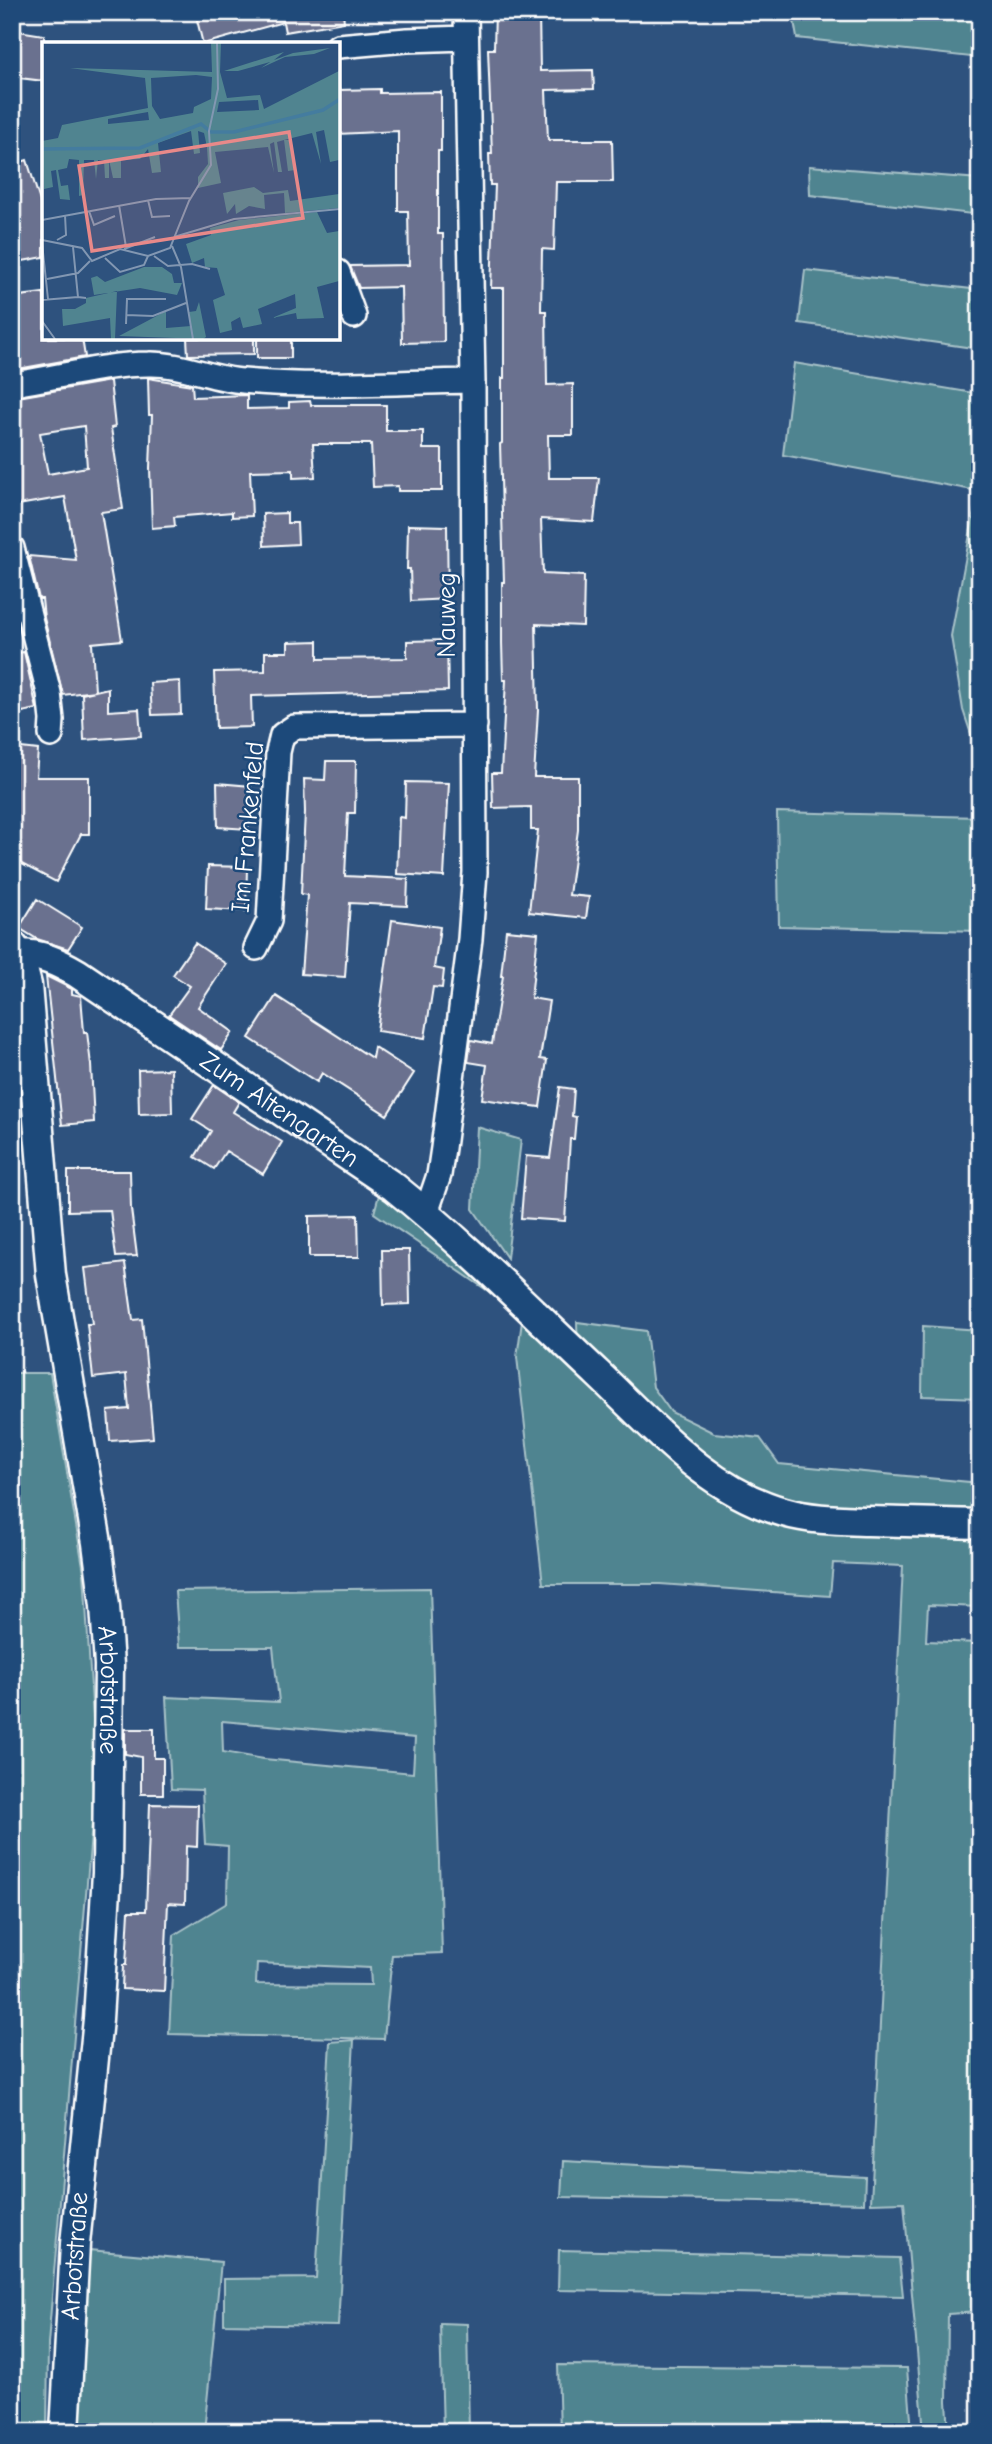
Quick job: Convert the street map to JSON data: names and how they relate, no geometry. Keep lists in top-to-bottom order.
{
  "streets": {
    "street": [
      "Nauweg",
      "Im Frankenfeld",
      "Zum Altengarten",
      "Arbotstraße"
    ]
  },
  "crossings": [
    ["Nauweg", "Im Frankenfeld"],
    ["Nauweg", "Zum Altengarten"],
    ["Zum Altengarten", "Arbotstraße"]
  ]
}
